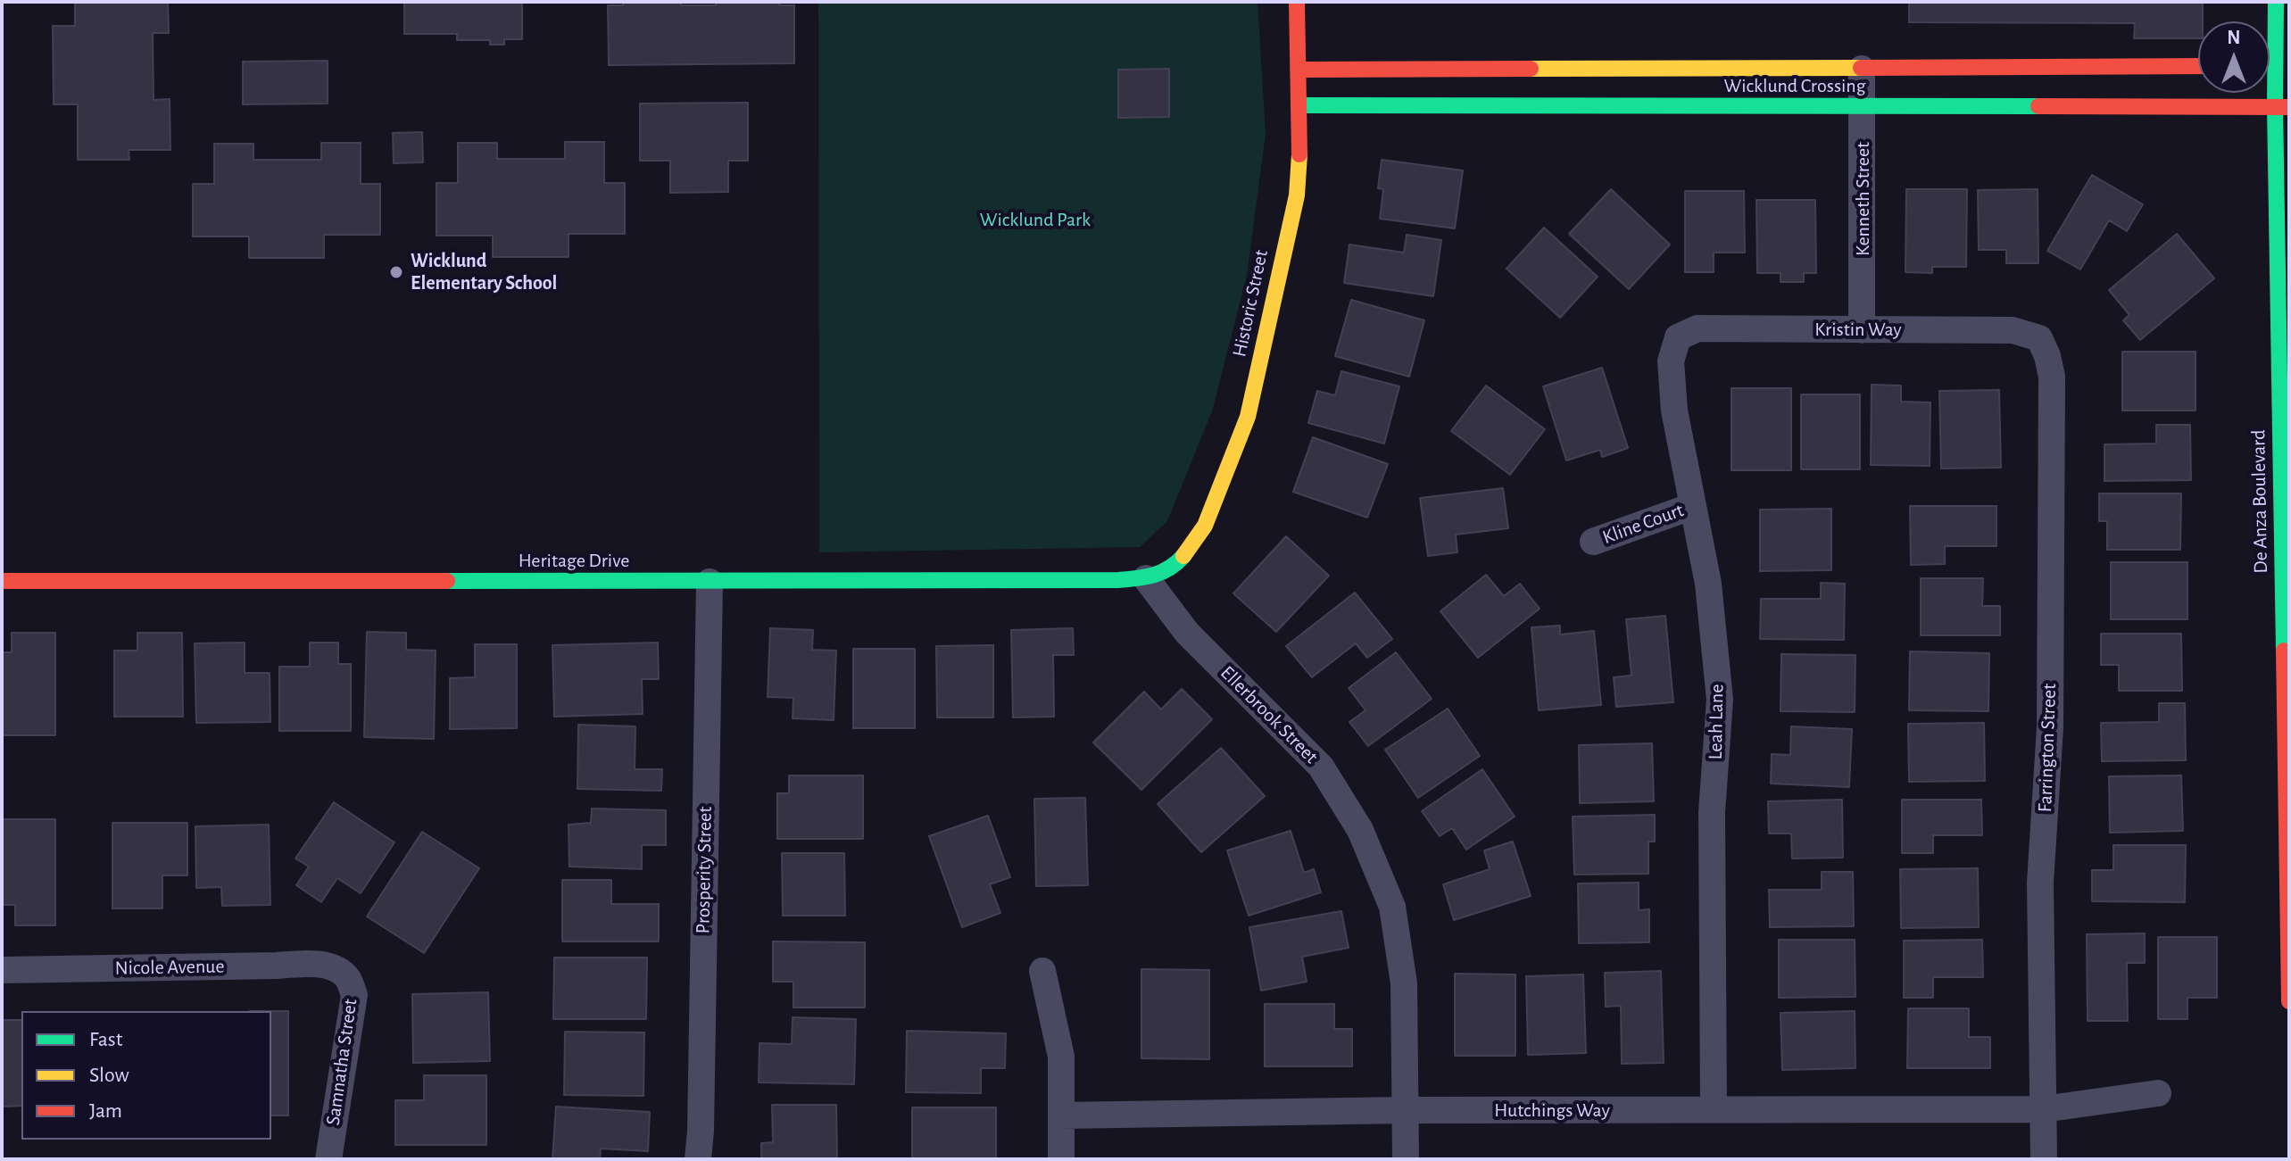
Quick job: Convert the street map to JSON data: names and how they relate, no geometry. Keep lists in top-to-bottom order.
{
  "streets": {
    "street": [
      "Wicklund Crossing",
      "Kenneth Street",
      "Historic Street",
      "Kristin Way",
      "De Anza Boulevard",
      "Kline Court",
      "Heritage Drive",
      "Ellerbrook Street",
      "Leah Lane",
      "Farrington Street",
      "Prosperity Street",
      "Nicole Avenue",
      "Samnatha Street",
      "Hutchings Way"
    ]
  },
  "crossings": [
    ["Wicklund Crossing", "Kenneth Street"],
    ["Wicklund Crossing", "Historic Street"],
    ["Wicklund Crossing", "De Anza Boulevard"],
    ["Kenneth Street", "Kristin Way"],
    ["Historic Street", "Heritage Drive"],
    ["Historic Street", "Ellerbrook Street"],
    ["Kristin Way", "Leah Lane"],
    ["Kristin Way", "Farrington Street"],
    ["Kline Court", "Leah Lane"],
    ["Heritage Drive", "Ellerbrook Street"],
    ["Heritage Drive", "Prosperity Street"],
    ["Ellerbrook Street", "Hutchings Way"],
    ["Leah Lane", "Hutchings Way"],
    ["Farrington Street", "Hutchings Way"],
    ["Nicole Avenue", "Samnatha Street"]
  ],
  "parks": ["Wicklund Park"],
  "places": ["Wicklund Elementary School"],
  "legend": ["Fast", "Slow", "Jam"],
  "north": "top"
}
